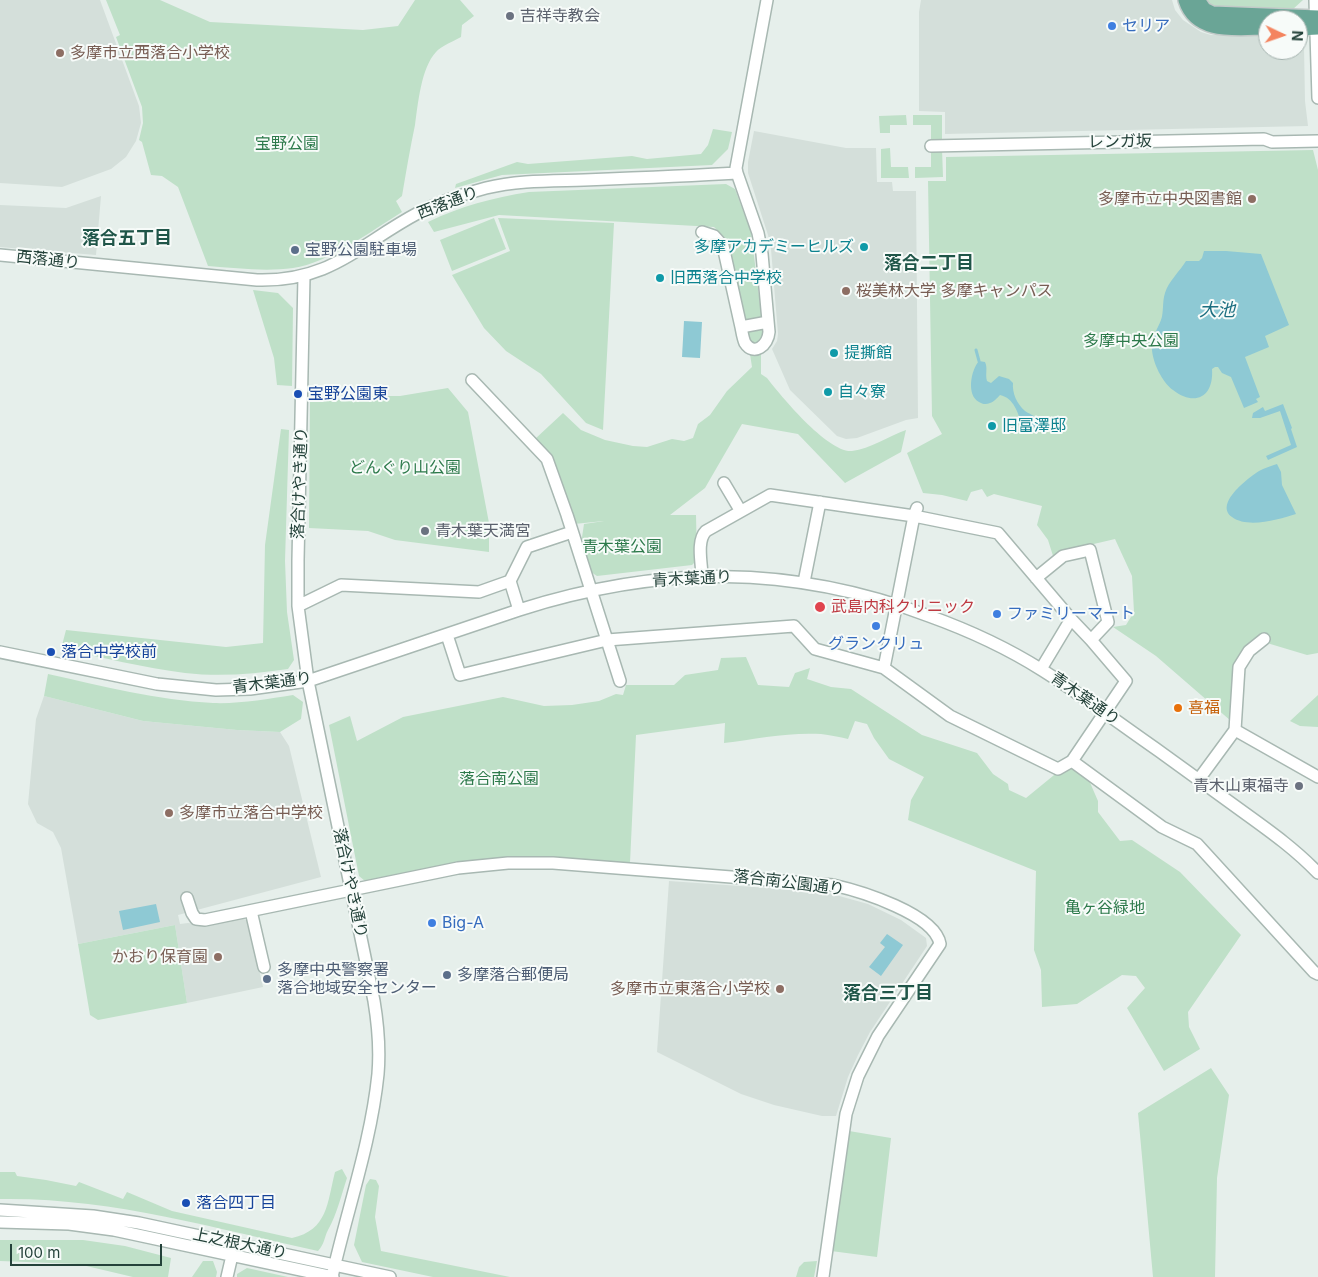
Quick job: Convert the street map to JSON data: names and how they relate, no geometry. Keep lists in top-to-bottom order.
{
  "streets": {
    "street": [
      "レンガ坂",
      "西落通り",
      "落合けやき通り",
      "青木葉通り",
      "落合南公園通り",
      "上之根大通り"
    ]
  },
  "crossings": [
    ["西落通り", "落合けやき通り"],
    ["落合けやき通り", "青木葉通り"],
    ["落合けやき通り", "落合南公園通り"],
    ["落合けやき通り", "上之根大通り"]
  ],
  "districts": ["落合五丁目", "落合二丁目", "落合三丁目"],
  "water": ["大池"],
  "parks": [
    "宝野公園",
    "多摩中央公園",
    "どんぐり山公園",
    "青木葉公園",
    "落合南公園",
    "亀ヶ谷緑地"
  ],
  "places": [
    "吉祥寺教会",
    "セリア",
    "多摩市立西落合小学校",
    "多摩市立中央図書館",
    "多摩アカデミーヒルズ",
    "宝野公園駐車場",
    "旧西落合中学校",
    "桜美林大学 多摩キャンパス",
    "提撕館",
    "自々寮",
    "宝野公園東",
    "旧富澤邸",
    "青木葉天満宮",
    "武島内科クリニック",
    "ファミリーマート",
    "グランクリュ",
    "落合中学校前",
    "喜福",
    "青木山東福寺",
    "多摩市立落合中学校",
    "Big-A",
    "かおり保育園",
    "多摩落合郵便局",
    "多摩中央警察署 落合地域安全センター",
    "多摩市立東落合小学校",
    "落合四丁目"
  ],
  "scale_bar": "100 m",
  "north": "right"
}
